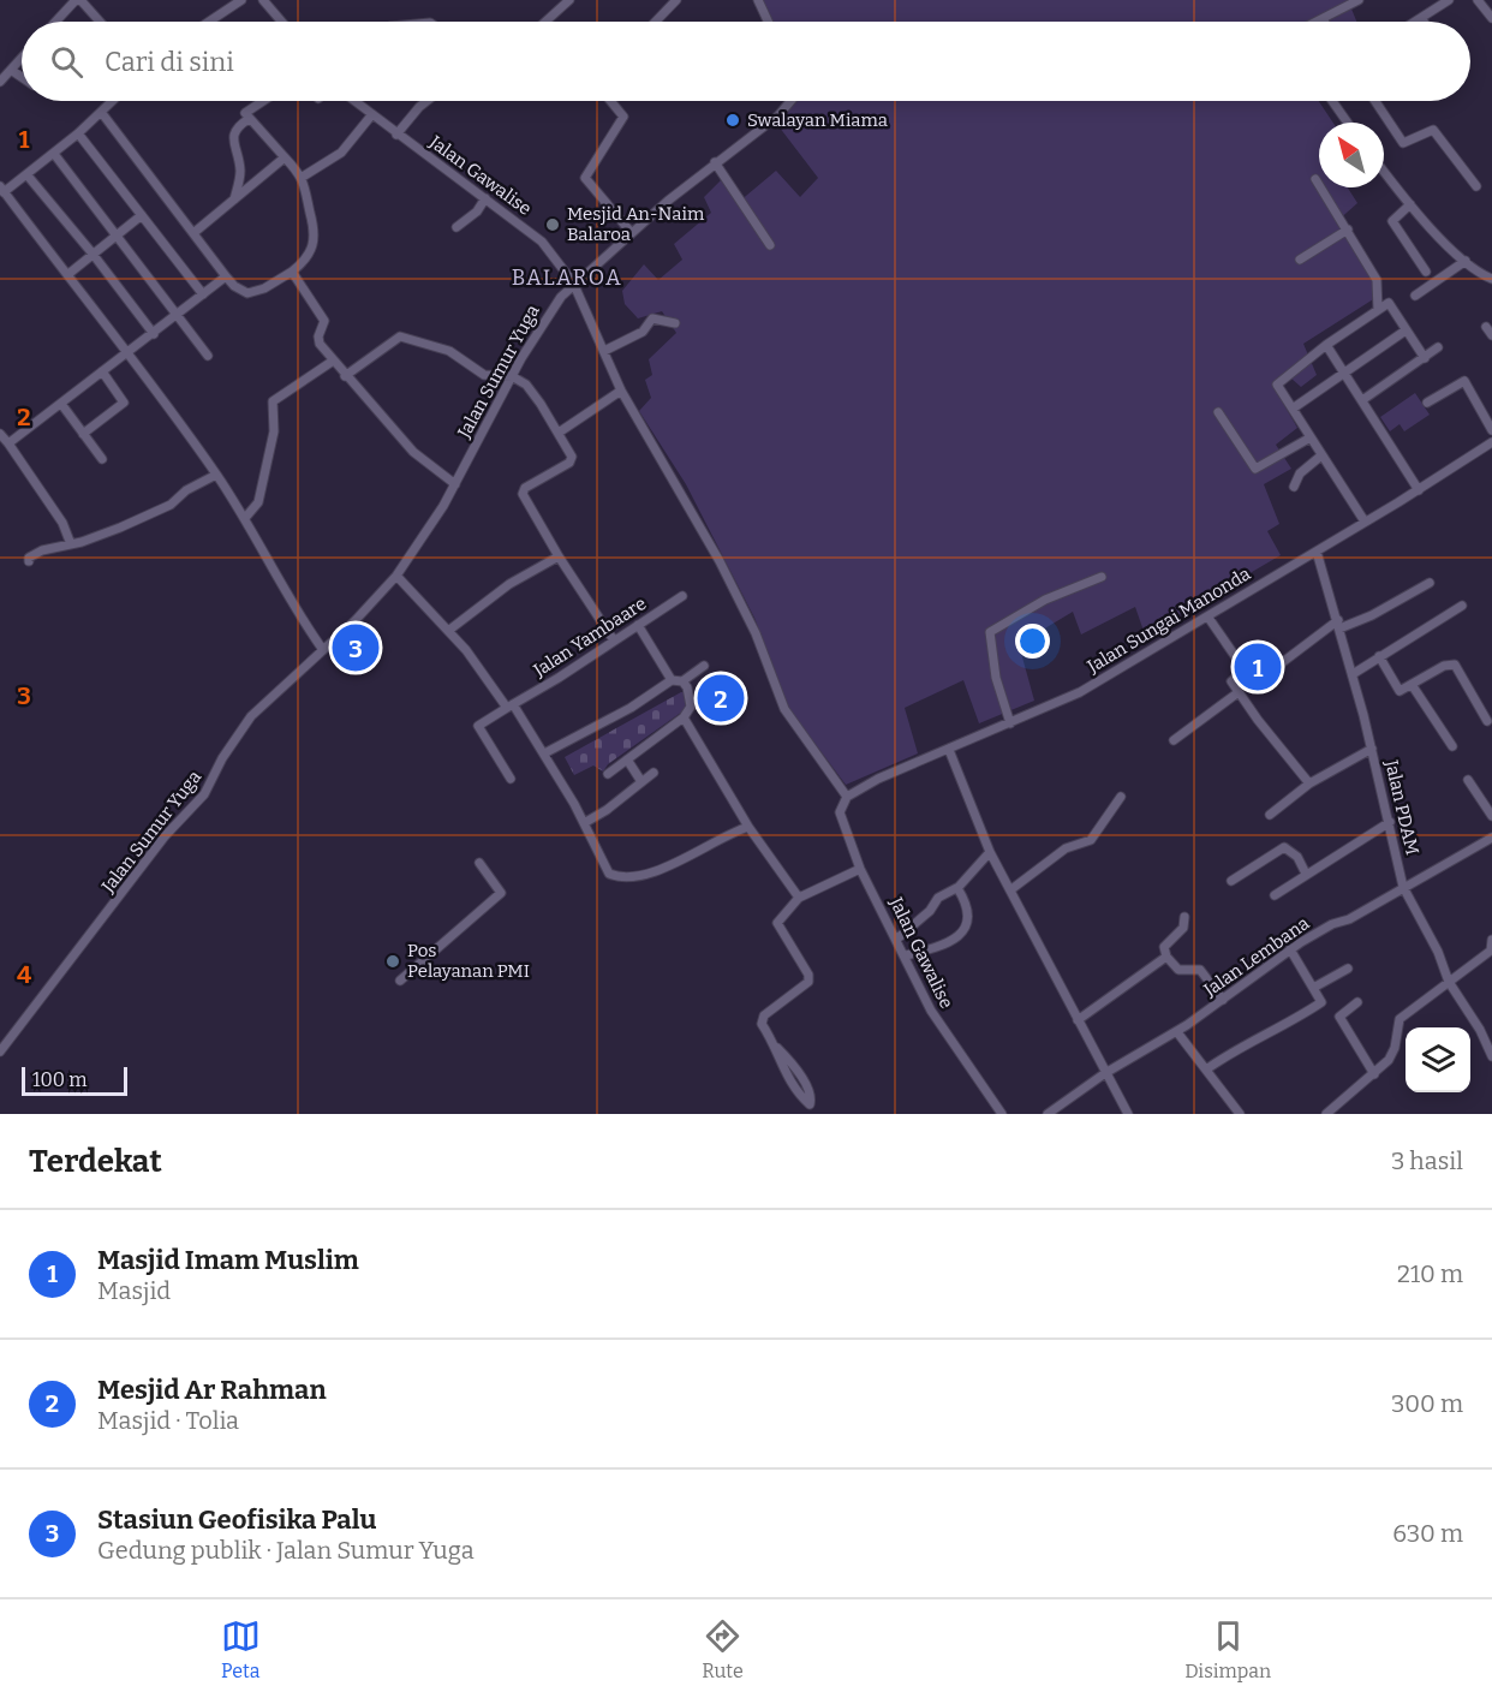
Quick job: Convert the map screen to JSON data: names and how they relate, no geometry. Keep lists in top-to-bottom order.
{
  "streets": {
    "street": [
      "Jalan Gawalise",
      "Jalan Sumur Yuga",
      "Jalan Sungai Manonda",
      "Jalan Yambaare",
      "Jalan PDAM",
      "Jalan Lembana"
    ]
  },
  "crossings": [
    ["Jalan Gawalise", "Jalan Sumur Yuga"],
    ["Jalan Gawalise", "Jalan Sungai Manonda"],
    ["Jalan Sungai Manonda", "Jalan PDAM"],
    ["Jalan PDAM", "Jalan Lembana"]
  ],
  "districts": ["BALAROA"],
  "places": ["Swalayan Miama", "Mesjid An-Naim Balaroa", "Pos Pelayanan PMI"],
  "scale_bar": "100 m",
  "north": "top left",
  "page": {
    "search": "Cari di sini",
    "pins": ["3", "1", "2"],
    "scale": "100 m",
    "heading": ["Terdekat", "3 hasil"],
    "list": [
      {
        "mark": "1",
        "name": "Masjid Imam Muslim",
        "note": "Masjid",
        "value": "210 m"
      },
      {
        "mark": "2",
        "name": "Mesjid Ar Rahman",
        "note": "Masjid · Tolia",
        "value": "300 m"
      },
      {
        "mark": "3",
        "name": "Stasiun Geofisika Palu",
        "note": "Gedung publik · Jalan Sumur Yuga",
        "value": "630 m"
      }
    ],
    "nav": ["Peta", "Rute", "Disimpan"]
  },
  "grid": {
    "rows": [
      "1",
      "2",
      "3",
      "4"
    ]
  }
}
